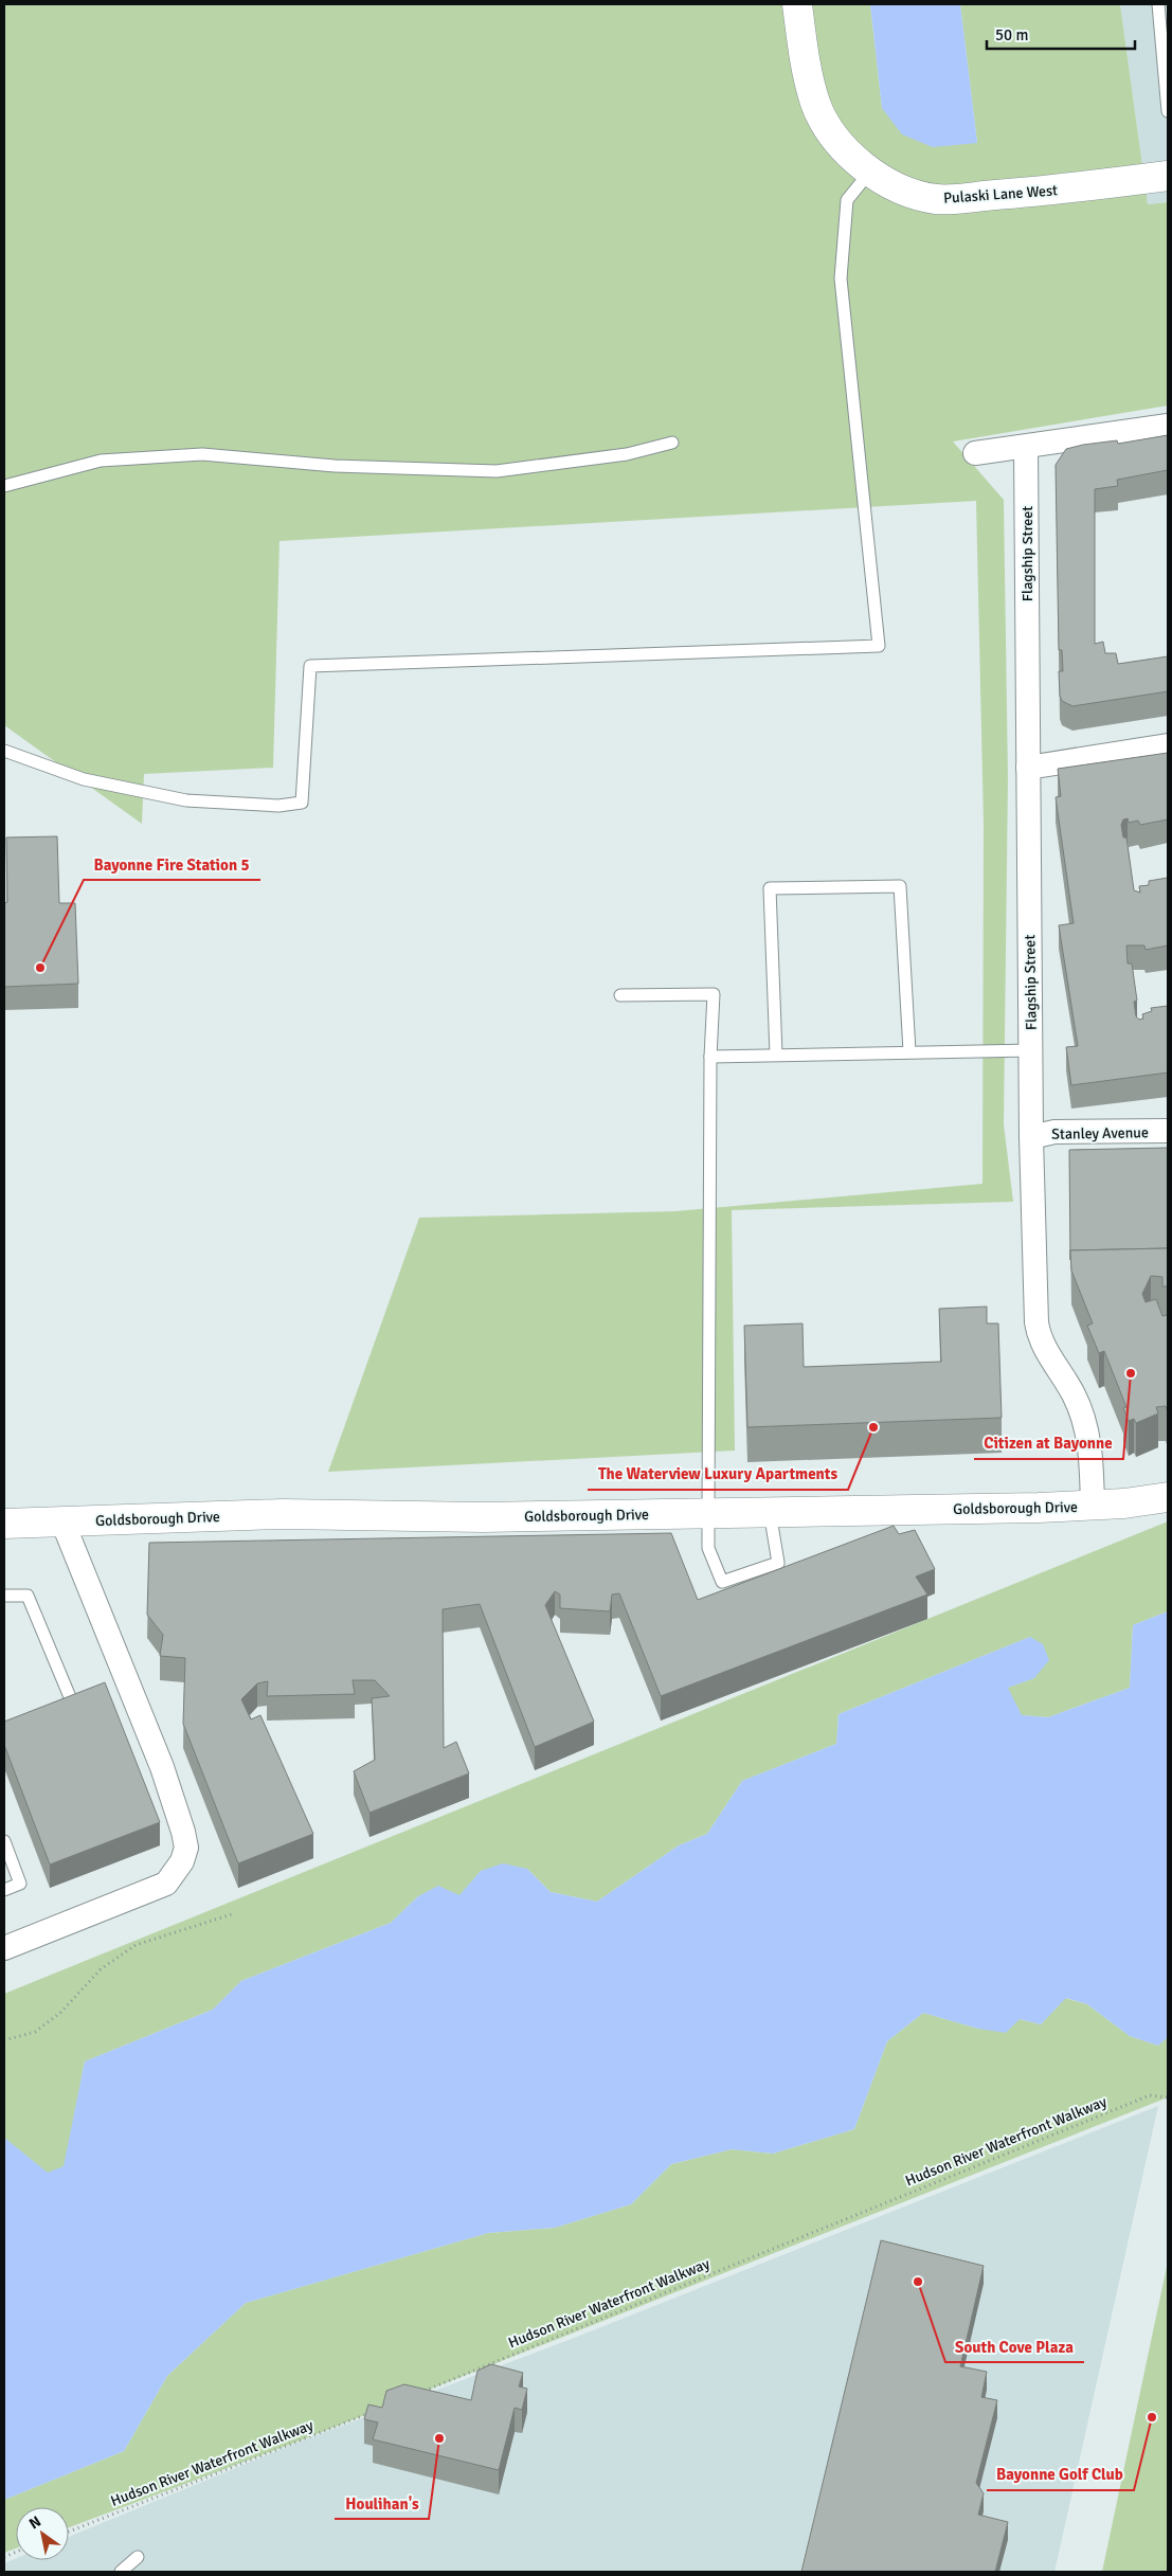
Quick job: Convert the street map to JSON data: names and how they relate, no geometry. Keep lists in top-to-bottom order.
{
  "streets": {
    "street": [
      "Pulaski Lane West",
      "Flagship Street",
      "Stanley Avenue",
      "Goldsborough Drive"
    ],
    "path": ["Hudson River Waterfront Walkway"]
  },
  "crossings": [
    ["Flagship Street", "Stanley Avenue"],
    ["Flagship Street", "Goldsborough Drive"]
  ],
  "places": [
    "Bayonne Fire Station 5",
    "Citizen at Bayonne",
    "The Waterview Luxury Apartments",
    "South Cove Plaza",
    "Bayonne Golf Club",
    "Houlihan's"
  ],
  "scale_bar": "50 m",
  "north": "top left"
}
